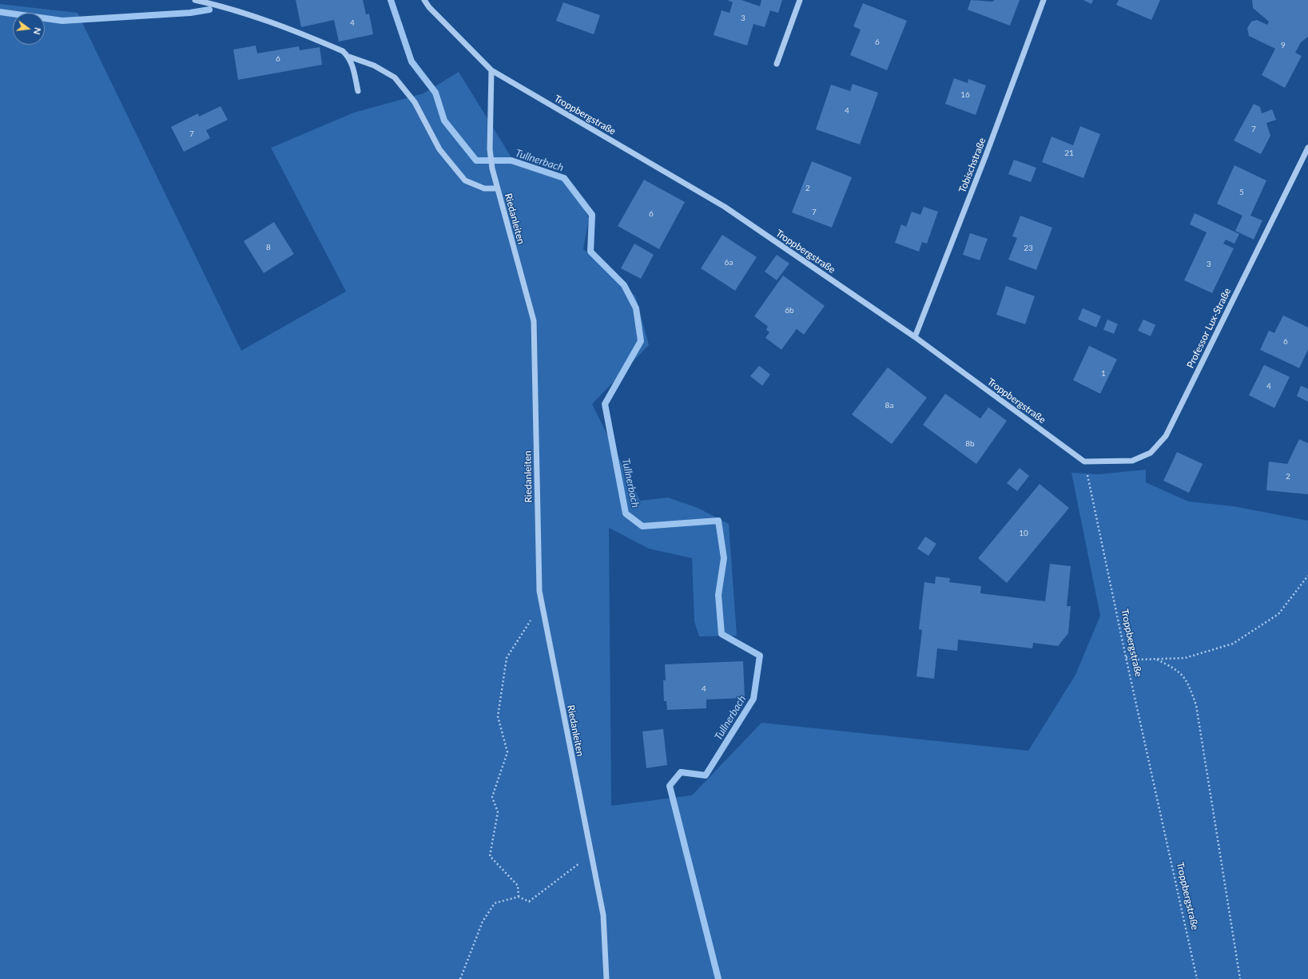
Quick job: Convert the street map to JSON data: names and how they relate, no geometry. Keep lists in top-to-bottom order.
{
  "streets": {
    "street": [
      "Troppbergstraße",
      "Tobischstraße",
      "Riedanleiten",
      "Professor Lux-Straße"
    ]
  },
  "crossings": [
    ["Troppbergstraße", "Tobischstraße"],
    ["Troppbergstraße", "Riedanleiten"],
    ["Troppbergstraße", "Professor Lux-Straße"]
  ],
  "water": ["Tullnerbach"],
  "house_numbers": [
    "3",
    "4",
    "6",
    "9",
    "6",
    "16",
    "4",
    "7",
    "7",
    "21",
    "2",
    "5",
    "7",
    "6",
    "8",
    "23",
    "6a",
    "3",
    "6b",
    "6",
    "1",
    "4",
    "8a",
    "8b",
    "2",
    "10",
    "4"
  ],
  "north": "right"
}
